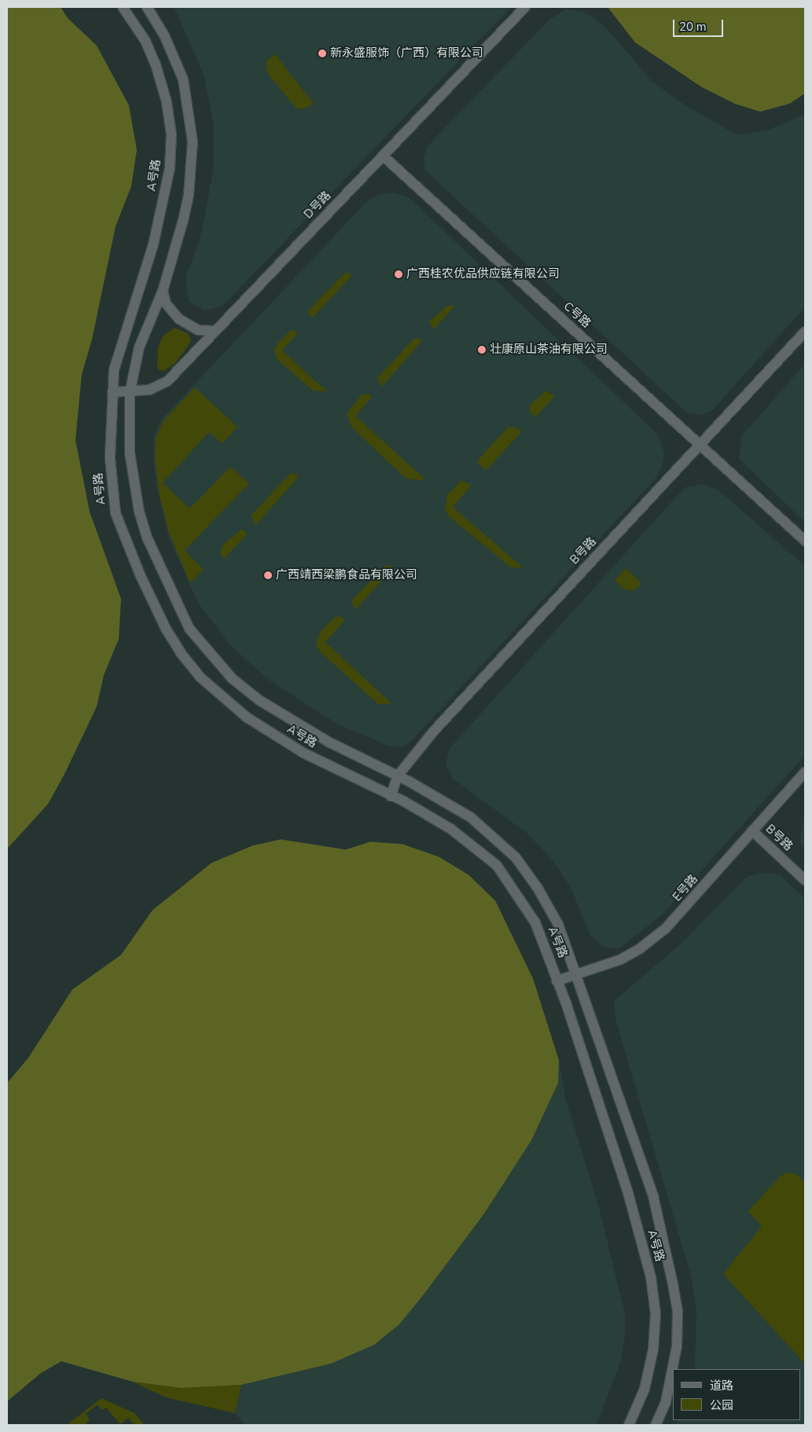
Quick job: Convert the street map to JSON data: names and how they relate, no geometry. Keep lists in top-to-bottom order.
{
  "streets": {
    "street": [
      "A号路",
      "D号路",
      "C号路",
      "B号路",
      "E号路"
    ]
  },
  "crossings": [
    ["A号路", "D号路"],
    ["A号路", "B号路"],
    ["A号路", "E号路"],
    ["D号路", "C号路"],
    ["C号路", "B号路"],
    ["B号路", "E号路"]
  ],
  "places": [
    "新永盛服饰（广西）有限公司",
    "广西桂农优品供应链有限公司",
    "壮康原山茶油有限公司",
    "广西靖西梁鹏食品有限公司"
  ],
  "legend": ["道路", "公园"],
  "scale_bar": "20 m"
}
